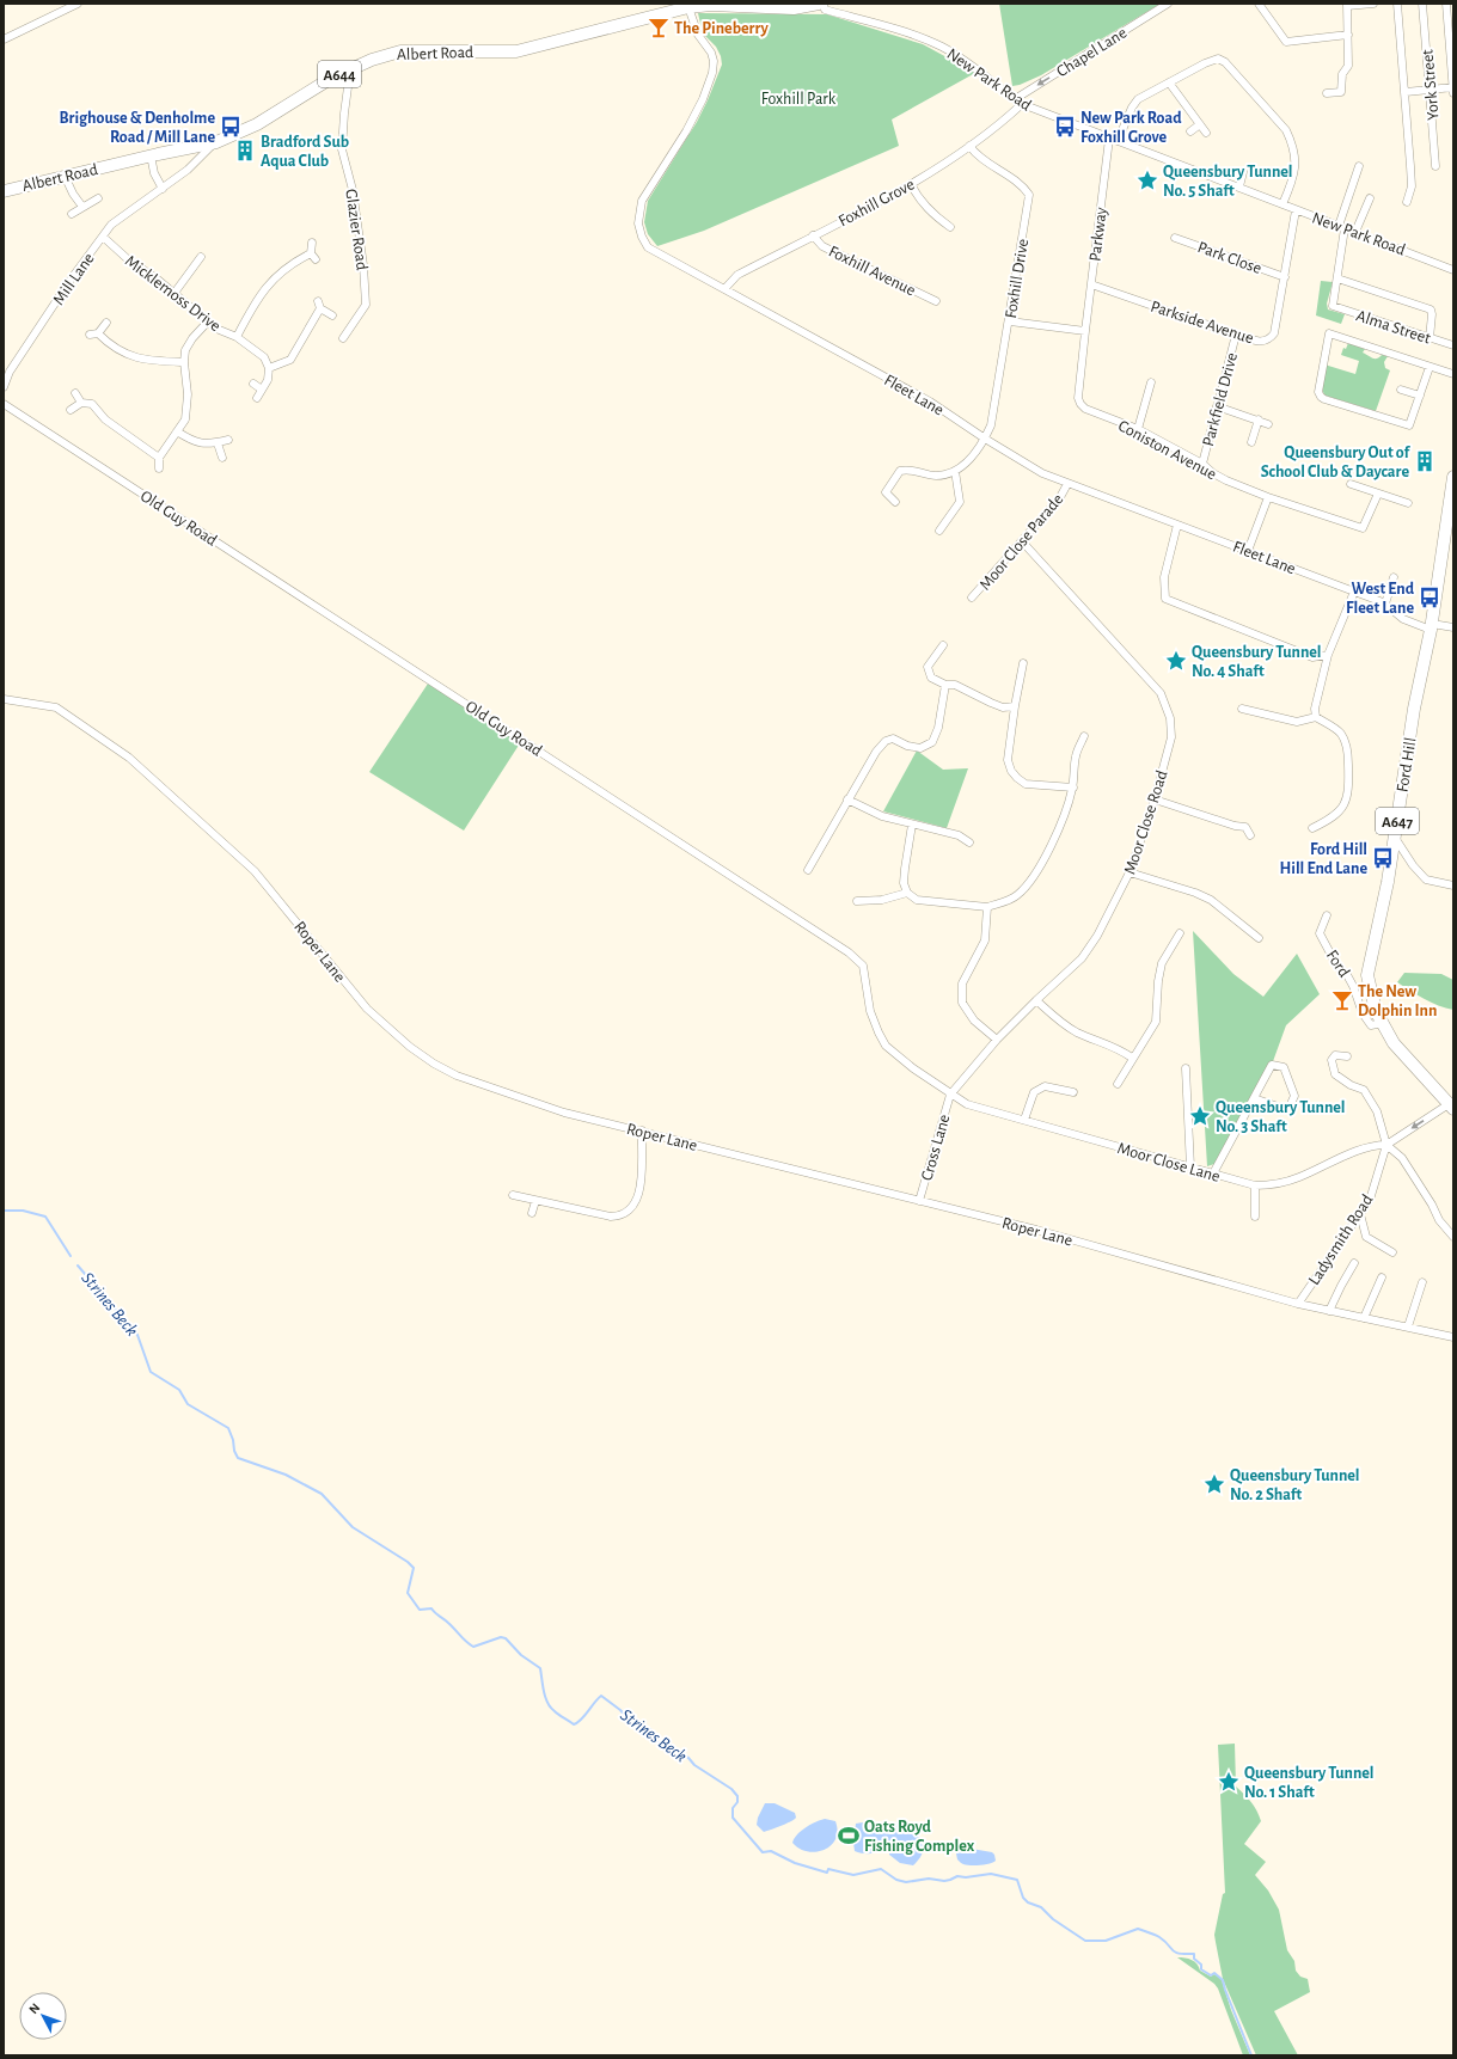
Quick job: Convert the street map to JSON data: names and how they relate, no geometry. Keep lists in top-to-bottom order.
{
  "streets": {
    "main road": [
      "Albert Road",
      "A644",
      "Ford Hill",
      "A647"
    ],
    "street": [
      "Chapel Lane",
      "New Park Road",
      "York Street",
      "Foxhill Grove",
      "Glazier Road",
      "Parkway",
      "Park Close",
      "Foxhill Avenue",
      "Mill Lane",
      "Foxhill Drive",
      "Micklemoss Drive",
      "Parkside Avenue",
      "Alma Street",
      "Fleet Lane",
      "Parkfield Drive",
      "Coniston Avenue",
      "Old Guy Road",
      "Moor Close Parade",
      "Moor Close Road",
      "Roper Lane",
      "Ford",
      "Cross Lane",
      "Moor Close Lane",
      "Ladysmith Road"
    ]
  },
  "crossings": [
    ["Chapel Lane", "New Park Road"],
    ["Albert Road", "A644"],
    ["Albert Road", "Glazier Road"],
    ["Albert Road", "Mill Lane"],
    ["Albert Road", "Fleet Lane"],
    ["A644", "Fleet Lane"],
    ["New Park Road", "Foxhill Grove"],
    ["New Park Road", "Parkway"],
    ["New Park Road", "Parkside Avenue"],
    ["Foxhill Grove", "Foxhill Avenue"],
    ["Foxhill Grove", "Foxhill Drive"],
    ["Foxhill Grove", "Fleet Lane"],
    ["Parkway", "Parkside Avenue"],
    ["Parkway", "Coniston Avenue"],
    ["Park Close", "Parkside Avenue"],
    ["Mill Lane", "Micklemoss Drive"],
    ["Foxhill Drive", "Fleet Lane"],
    ["Parkside Avenue", "Parkfield Drive"],
    ["Fleet Lane", "Moor Close Parade"],
    ["Fleet Lane", "Ford Hill"],
    ["Fleet Lane", "A647"],
    ["Parkfield Drive", "Coniston Avenue"],
    ["Old Guy Road", "Moor Close Road"],
    ["Old Guy Road", "Cross Lane"],
    ["Old Guy Road", "Moor Close Lane"],
    ["Moor Close Parade", "Moor Close Road"],
    ["Ford Hill", "A647"],
    ["Ford Hill", "Ford"],
    ["A647", "Ford"],
    ["Moor Close Road", "Cross Lane"],
    ["Moor Close Road", "Moor Close Lane"],
    ["Roper Lane", "Cross Lane"],
    ["Roper Lane", "Ladysmith Road"],
    ["Cross Lane", "Moor Close Lane"],
    ["Moor Close Lane", "Ladysmith Road"]
  ],
  "one_way": ["Chapel Lane"],
  "water": ["Strines Beck"],
  "parks": ["Foxhill Park"],
  "places": {
    "bar": ["The Pineberry", "The New Dolphin Inn"],
    "bus stop": [
      "Brighouse & Denholme Road / Mill Lane",
      "New Park Road Foxhill Grove",
      "West End Fleet Lane",
      "Ford Hill Hill End Lane"
    ],
    "building": ["Bradford Sub Aqua Club", "Queensbury Out of School Club & Daycare"],
    "place": [
      "Queensbury Tunnel No. 5 Shaft",
      "Queensbury Tunnel No. 4 Shaft",
      "Queensbury Tunnel No. 3 Shaft",
      "Queensbury Tunnel No. 2 Shaft",
      "Queensbury Tunnel No. 1 Shaft"
    ],
    "sports": ["Oats Royd Fishing Complex"]
  },
  "north": "top left"
}
